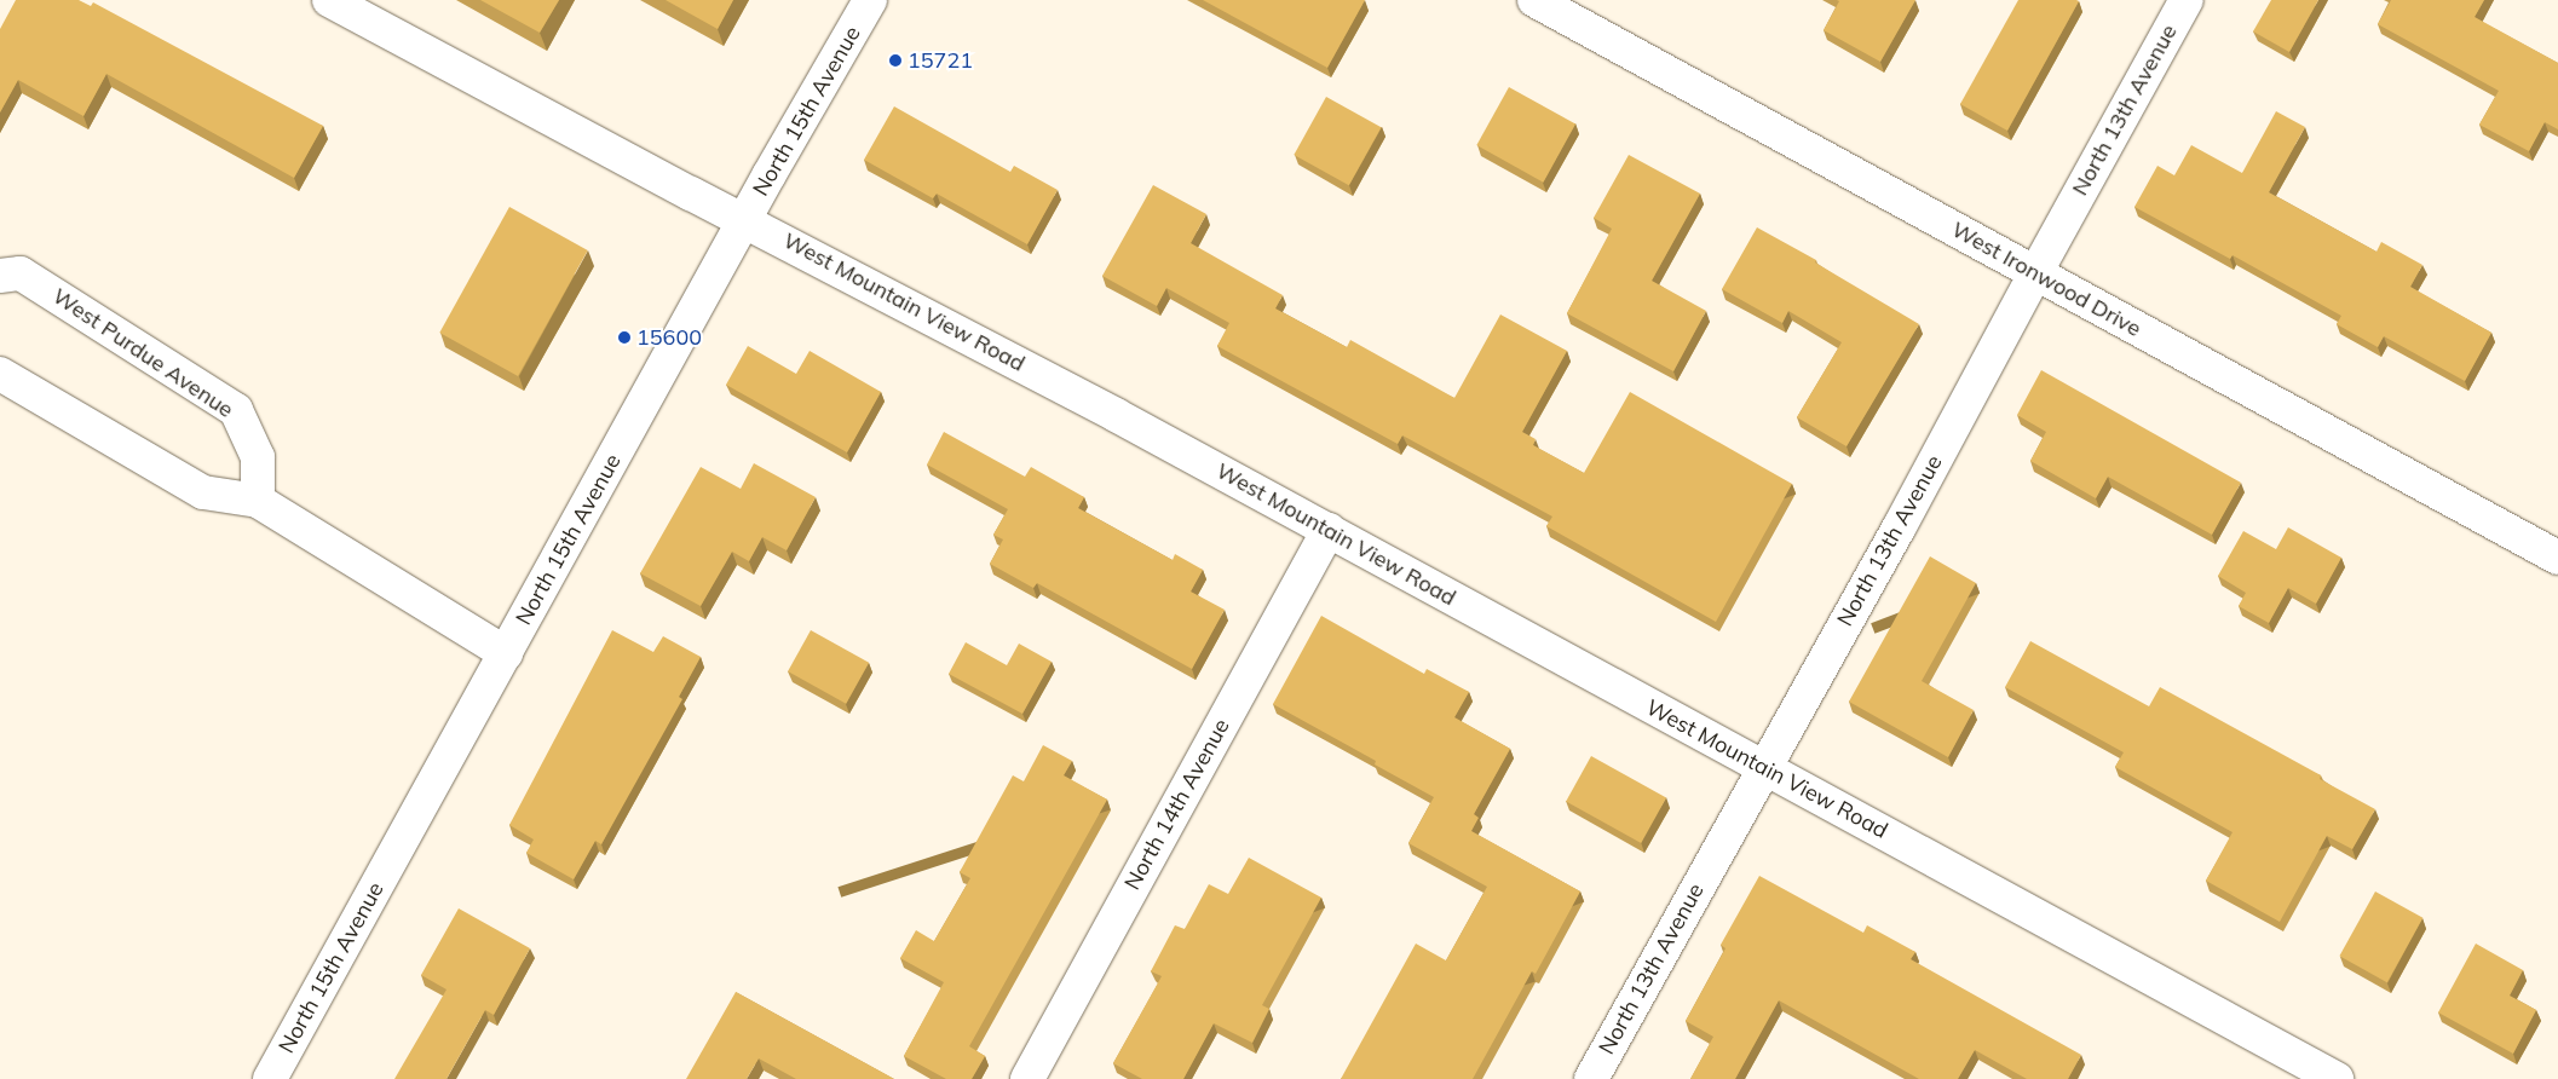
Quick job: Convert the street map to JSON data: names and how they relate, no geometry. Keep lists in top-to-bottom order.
{
  "streets": {
    "street": [
      "North 13th Avenue",
      "North 15th Avenue",
      "West Ironwood Drive",
      "West Mountain View Road",
      "West Purdue Avenue",
      "North 14th Avenue"
    ]
  },
  "crossings": [
    ["North 13th Avenue", "West Ironwood Drive"],
    ["North 13th Avenue", "West Mountain View Road"],
    ["North 15th Avenue", "West Mountain View Road"],
    ["West Mountain View Road", "North 14th Avenue"]
  ],
  "places": ["15721", "15600"]
}
